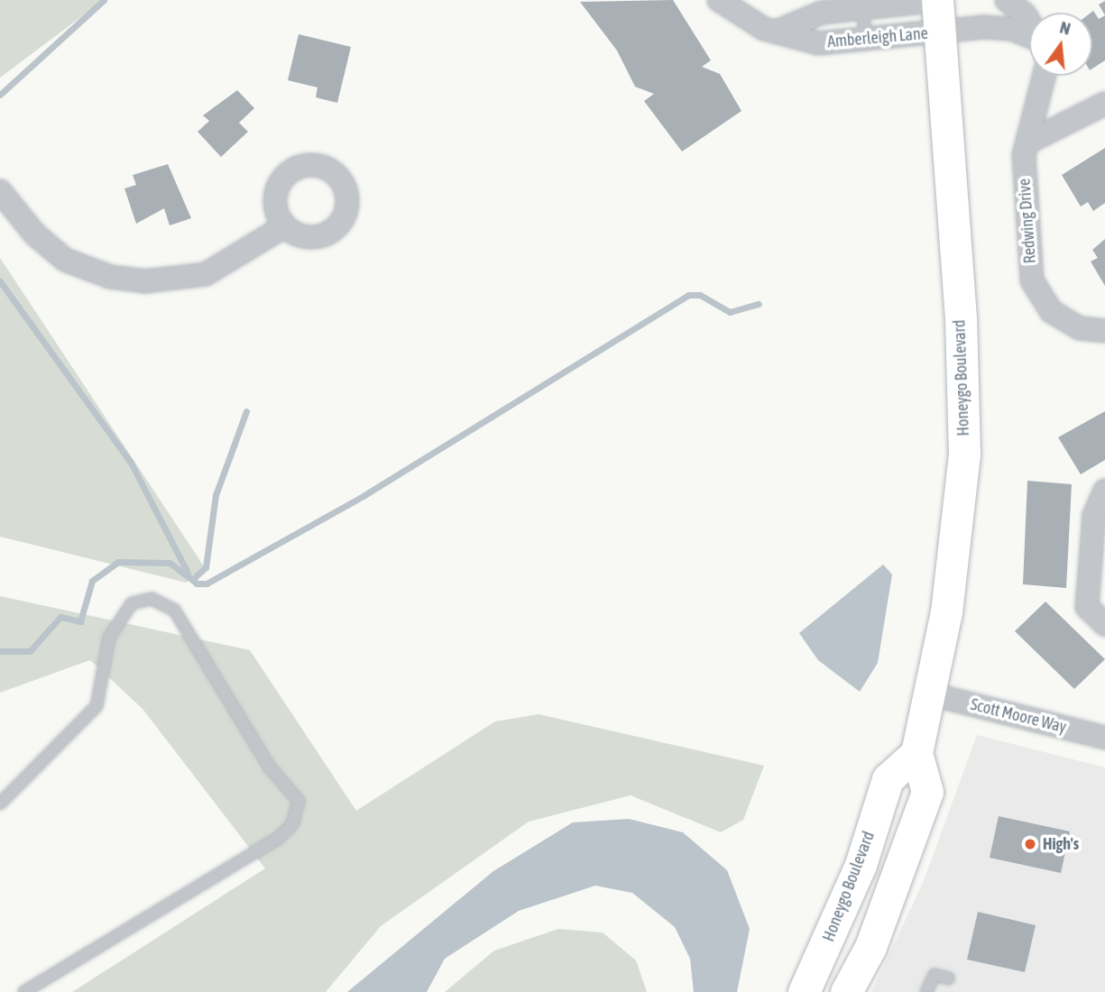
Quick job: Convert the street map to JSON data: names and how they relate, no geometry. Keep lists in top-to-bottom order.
{
  "streets": {
    "main road": ["Honeygo Boulevard"],
    "street": ["Amberleigh Lane", "Redwing Drive", "Scott Moore Way"]
  },
  "crossings": [
    ["Amberleigh Lane", "Honeygo Boulevard"],
    ["Honeygo Boulevard", "Scott Moore Way"]
  ],
  "places": ["High's"],
  "north": "top"
}
